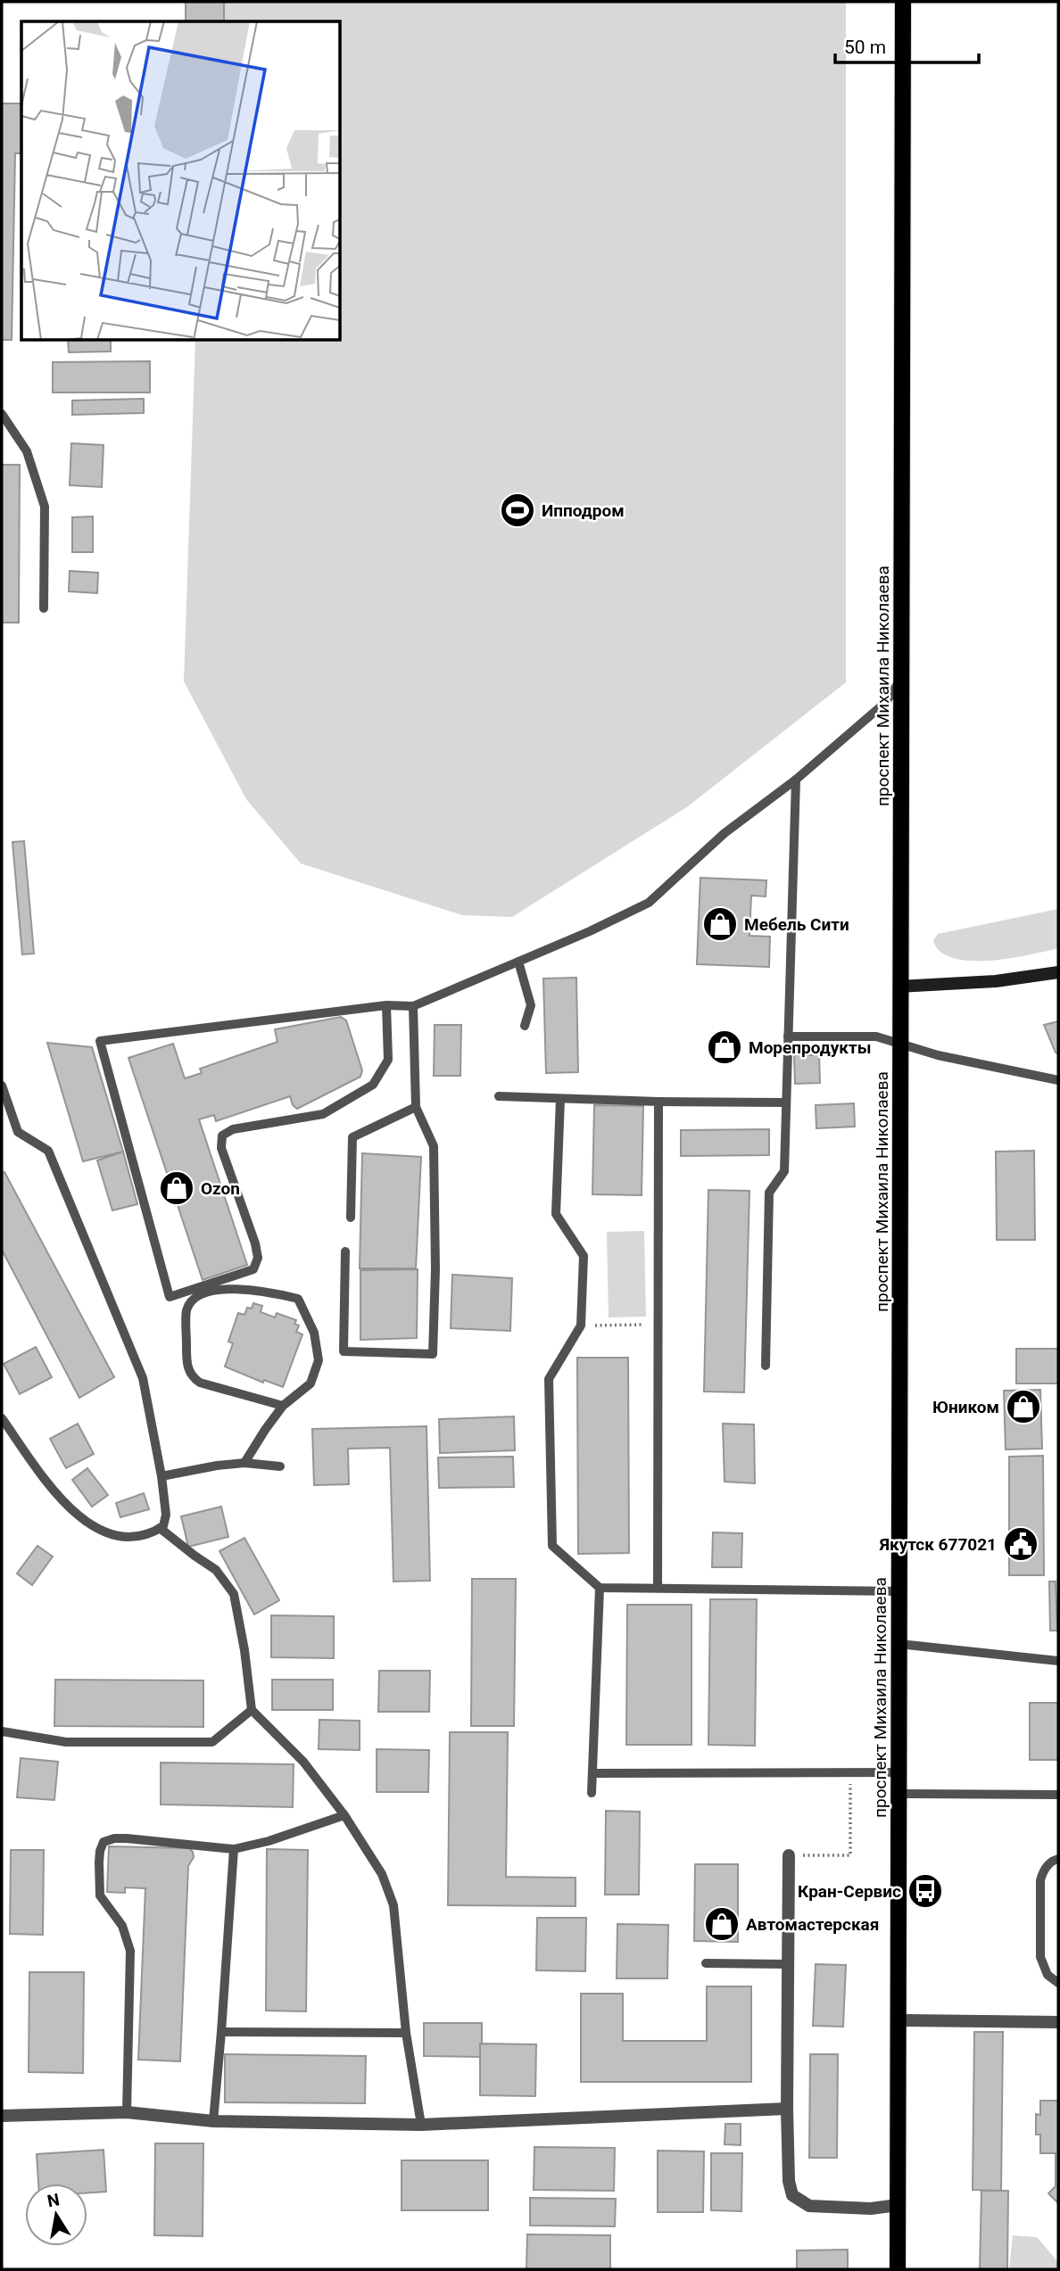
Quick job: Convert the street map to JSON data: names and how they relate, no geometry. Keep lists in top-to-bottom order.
{
  "streets": {
    "main road": ["проспект Михаила Николаева"]
  },
  "places": {
    "sports": ["Ипподром"],
    "shop": [
      "Мебель Сити",
      "Морепродукты",
      "Ozon",
      "Юником",
      "Автомастерская"
    ],
    "public building": ["Якутск 677021"],
    "bus stop": ["Кран-Сервис"]
  },
  "scale_bar": "50 m",
  "north": "top"
}
